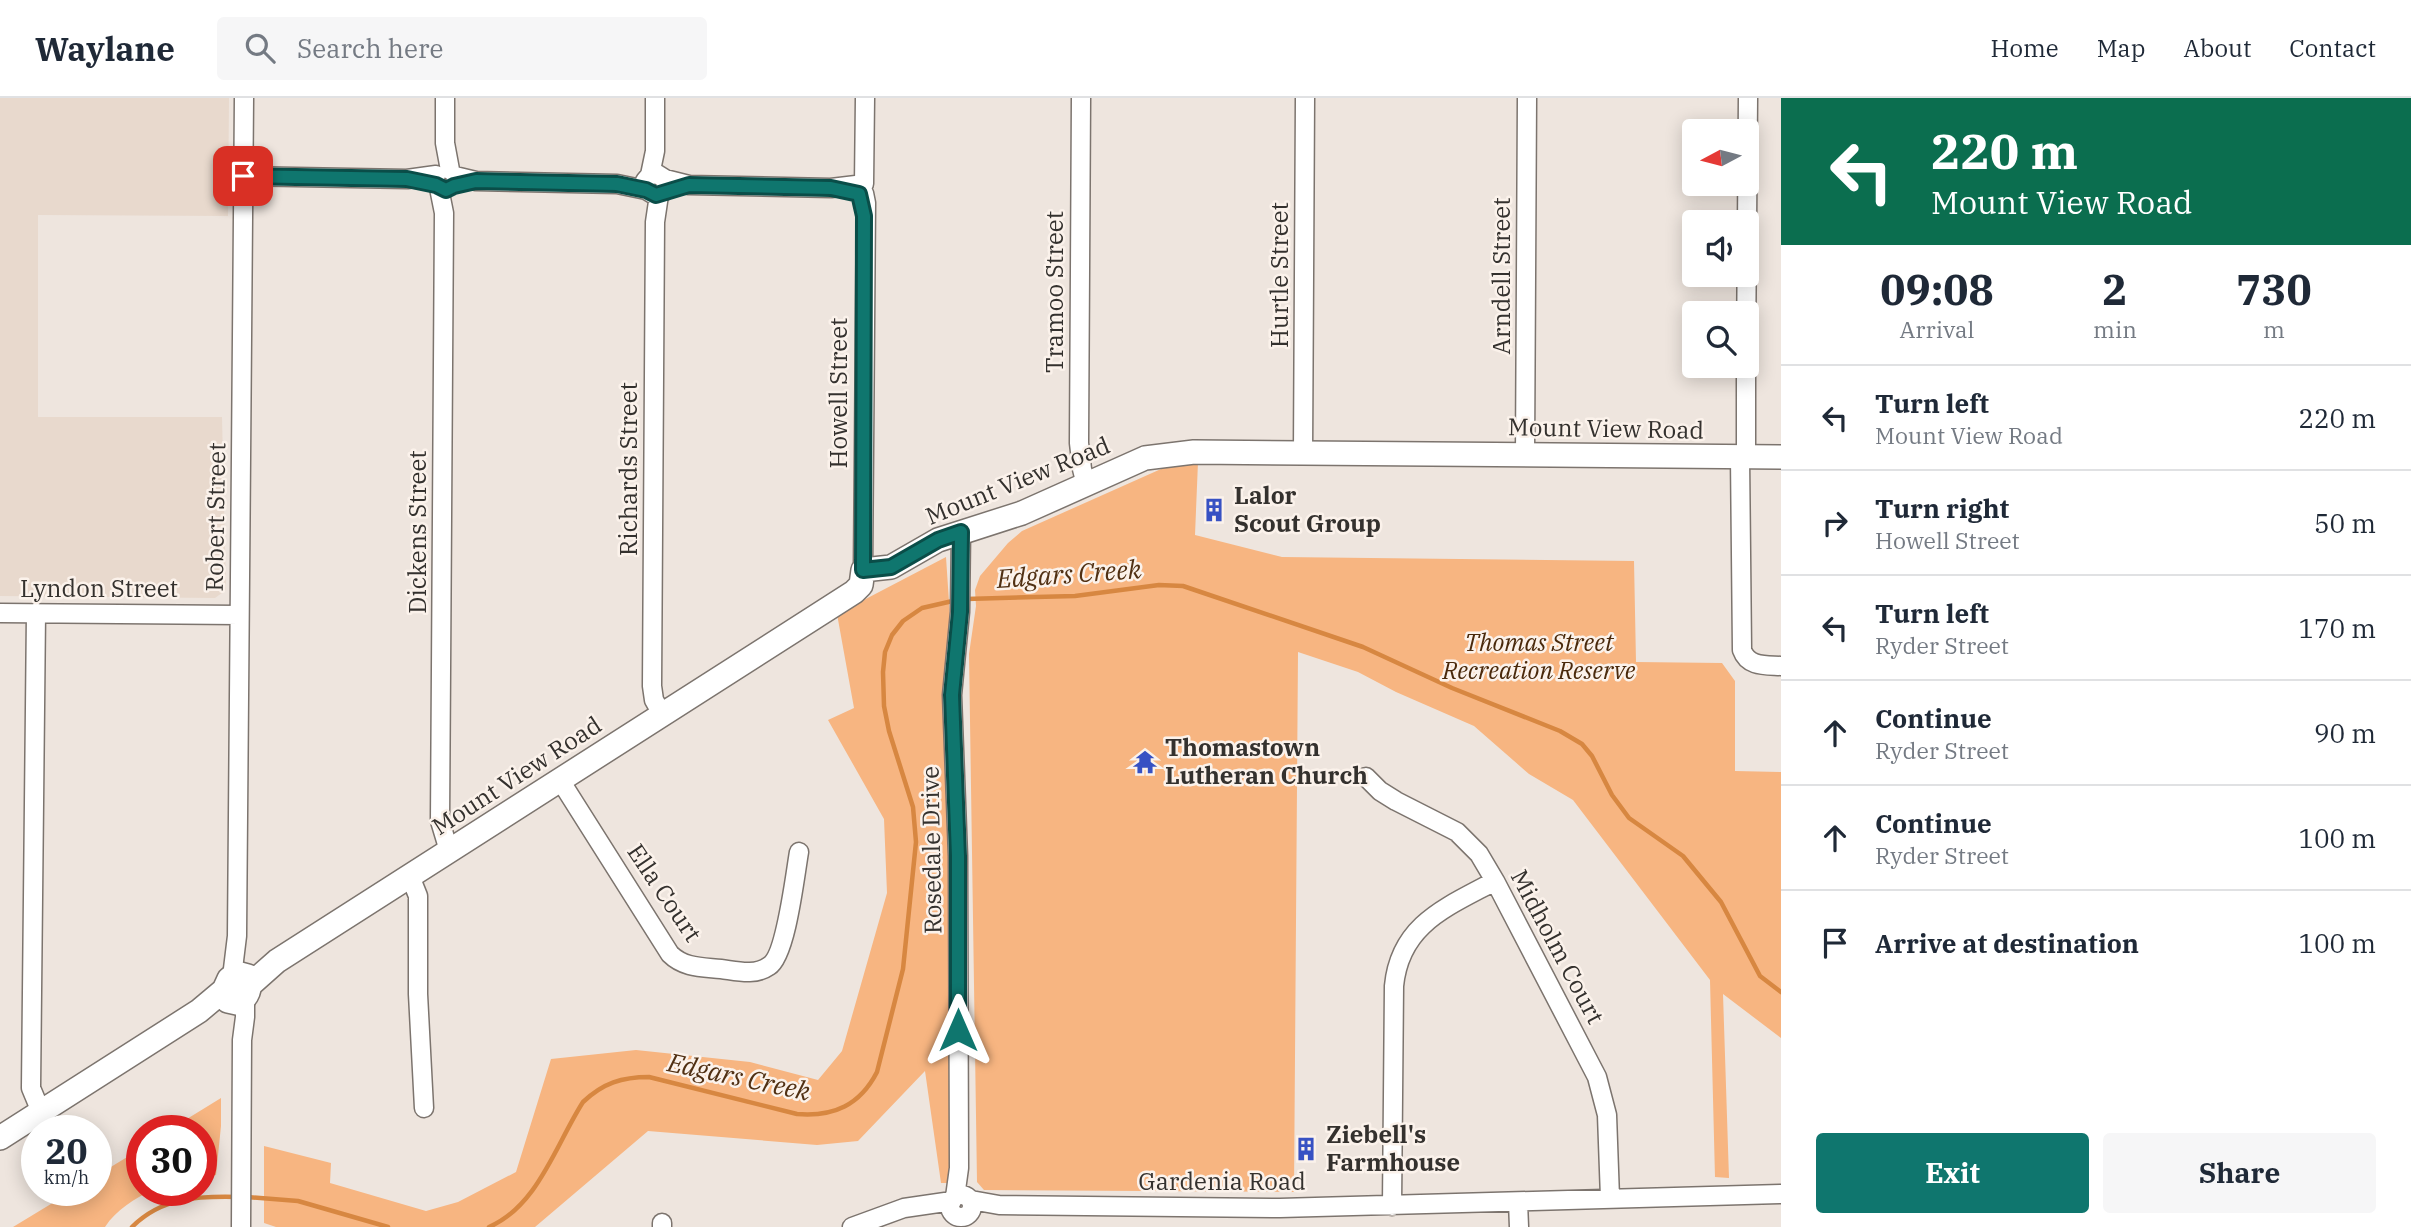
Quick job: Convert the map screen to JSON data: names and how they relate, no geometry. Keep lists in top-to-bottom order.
{
  "streets": {
    "street": [
      "Hurtle Street",
      "Arndell Street",
      "Tramoo Street",
      "Howell Street",
      "Mount View Road",
      "Richards Street",
      "Robert Street",
      "Dickens Street",
      "Lyndon Street",
      "Rosedale Drive",
      "Ella Court",
      "Midholm Court",
      "Gardenia Road"
    ]
  },
  "crossings": [
    ["Hurtle Street", "Mount View Road"],
    ["Arndell Street", "Mount View Road"],
    ["Tramoo Street", "Mount View Road"],
    ["Howell Street", "Mount View Road"],
    ["Mount View Road", "Richards Street"],
    ["Mount View Road", "Robert Street"],
    ["Mount View Road", "Dickens Street"],
    ["Mount View Road", "Rosedale Drive"],
    ["Mount View Road", "Ella Court"],
    ["Robert Street", "Lyndon Street"],
    ["Rosedale Drive", "Gardenia Road"],
    ["Midholm Court", "Gardenia Road"]
  ],
  "water": ["Edgars Creek"],
  "parks": ["Thomas Street Recreation Reserve"],
  "places": {
    "building": ["Lalor Scout Group", "Ziebell's Farmhouse"],
    "temple": ["Thomastown Lutheran Church"]
  },
  "north": "left",
  "page": {
    "header": "Waylane",
    "search": "Search here",
    "nav": [
      "Home",
      "Map",
      "About",
      "Contact"
    ],
    "turn": ["220 m", "Mount View Road"],
    "eta": [
      "09:08",
      "Arrival",
      "2",
      "min",
      "730",
      "m"
    ],
    "list": [
      {
        "name": "Turn left",
        "note": "Mount View Road",
        "value": "220 m"
      },
      {
        "name": "Turn right",
        "note": "Howell Street",
        "value": "50 m"
      },
      {
        "name": "Turn left",
        "note": "Ryder Street",
        "value": "170 m"
      },
      {
        "name": "Continue",
        "note": "Ryder Street",
        "value": "90 m"
      },
      {
        "name": "Continue",
        "note": "Ryder Street",
        "value": "100 m"
      },
      {
        "name": "Arrive at destination",
        "value": "100 m"
      }
    ],
    "speed": "20 km/h",
    "limit": "30",
    "buttons": ["Exit", "Share"]
  }
}
